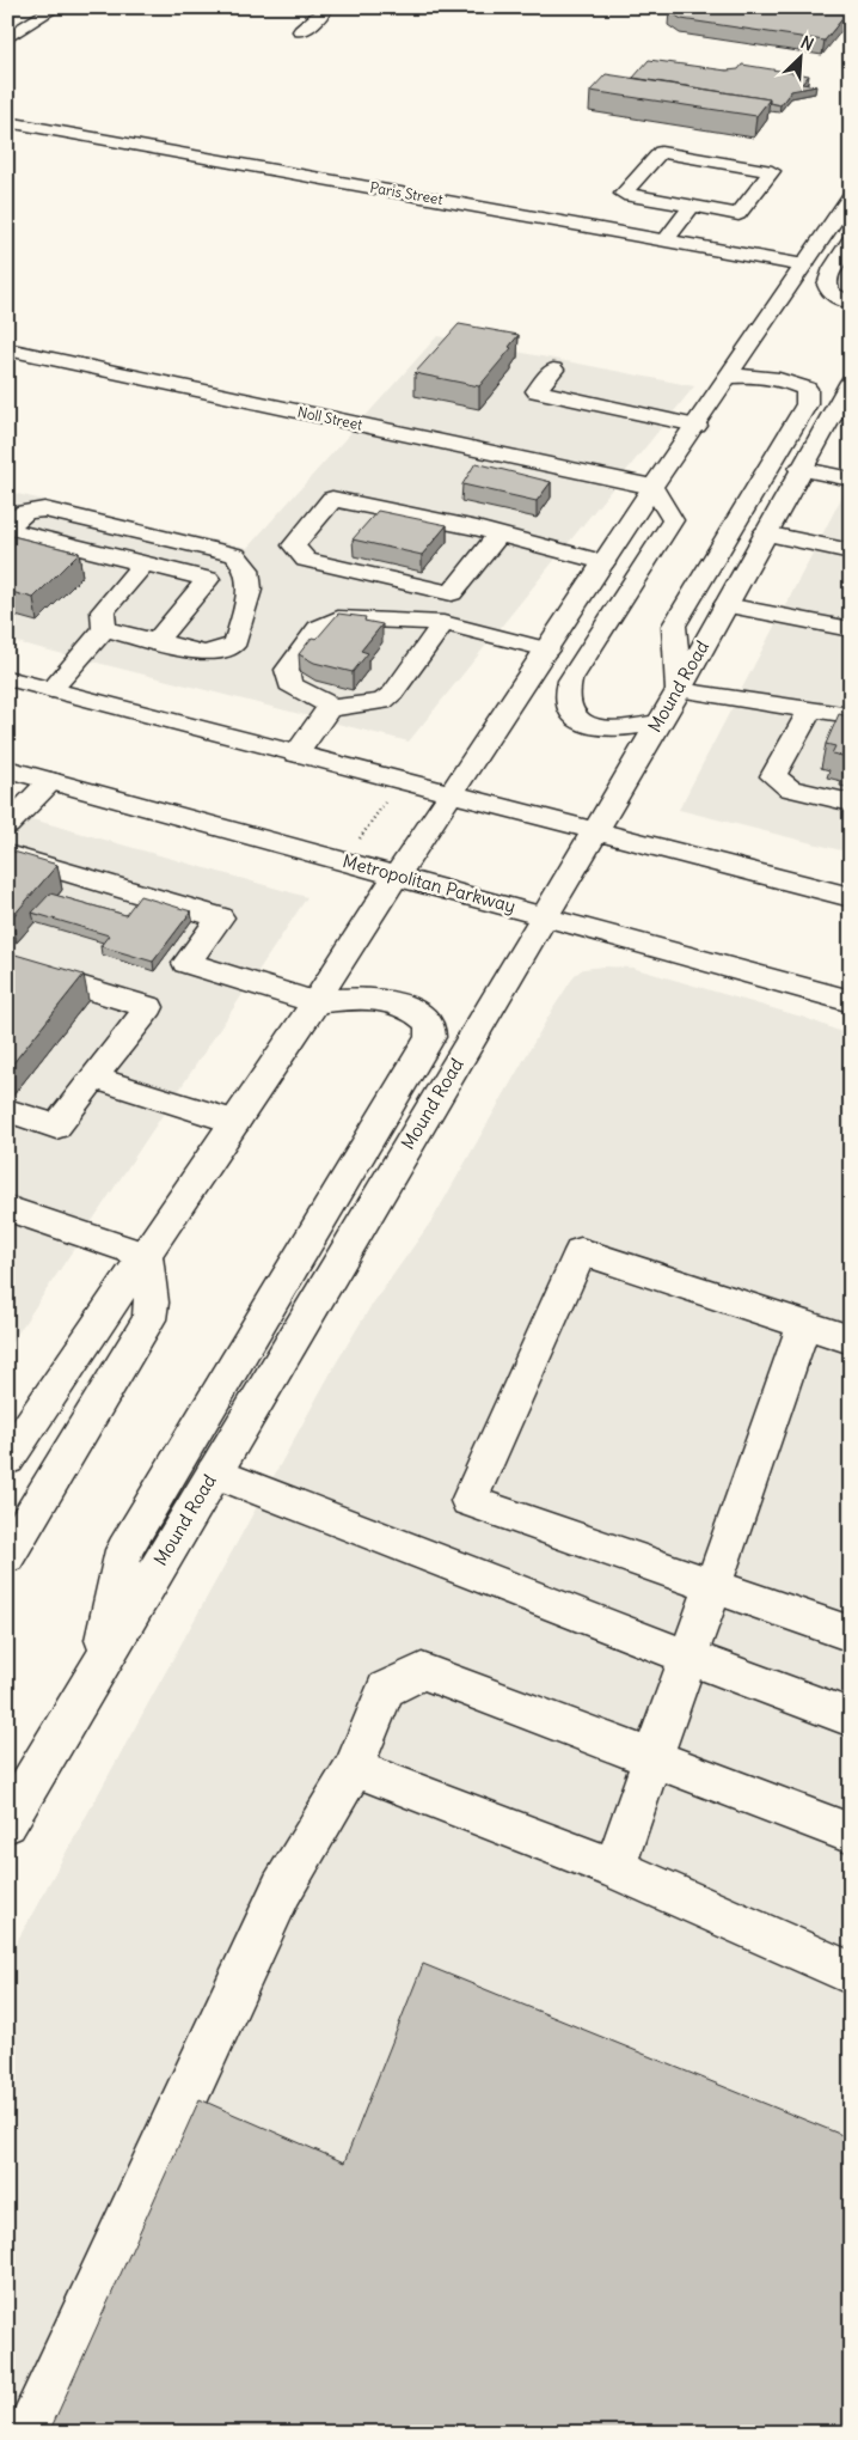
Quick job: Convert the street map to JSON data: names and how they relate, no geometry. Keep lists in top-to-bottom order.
{
  "streets": {
    "main road": [
      "Paris Street",
      "Noll Street",
      "Mound Road",
      "Metropolitan Parkway"
    ]
  },
  "crossings": [
    ["Mound Road", "Metropolitan Parkway"]
  ],
  "north": "top right"
}
